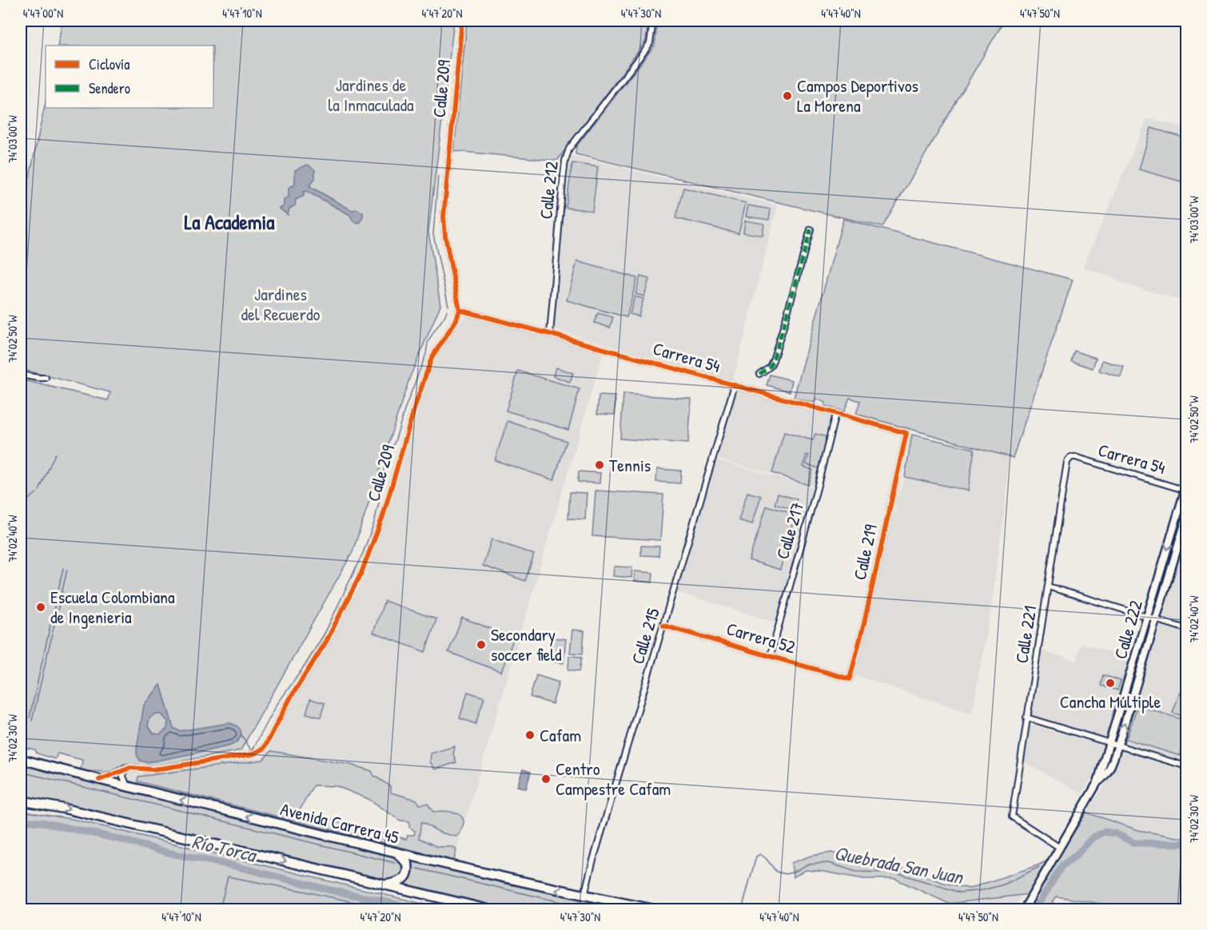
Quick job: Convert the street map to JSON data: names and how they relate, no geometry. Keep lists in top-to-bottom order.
{
  "streets": {
    "highway": ["Avenida Carrera 45"],
    "street": [
      "Calle 209",
      "Calle 212",
      "Carrera 54",
      "Calle 217",
      "Calle 219",
      "Calle 222",
      "Calle 221",
      "Calle 215",
      "Carrera 52"
    ]
  },
  "crossings": [
    ["Calle 209", "Carrera 54"],
    ["Calle 209", "Avenida Carrera 45"],
    ["Calle 212", "Carrera 54"],
    ["Carrera 54", "Calle 217"],
    ["Carrera 54", "Calle 219"],
    ["Carrera 54", "Calle 222"],
    ["Carrera 54", "Calle 221"],
    ["Carrera 54", "Calle 215"],
    ["Calle 217", "Carrera 52"],
    ["Calle 219", "Carrera 52"],
    ["Calle 222", "Calle 221"],
    ["Calle 215", "Carrera 52"],
    ["Calle 215", "Avenida Carrera 45"]
  ],
  "districts": ["La Academia"],
  "water": ["Río Torca", "Quebrada San Juan"],
  "parks": ["Jardines de la Inmaculada", "Jardines del Recuerdo"],
  "places": [
    "Campos Deportivos La Morena",
    "Tennis",
    "Escuela Colombiana de Ingenieria",
    "Secondary soccer field",
    "Cancha Múltiple",
    "Cafam",
    "Centro Campestre Cafam"
  ],
  "legend": ["Ciclovía", "Sendero"],
  "coordinates": [
    "4°47'00\"N",
    "4°47'10\"N",
    "4°47'20\"N",
    "4°47'30\"N",
    "4°47'40\"N",
    "4°47'50\"N",
    "74°03'00\"W",
    "74°02'50\"W",
    "74°02'40\"W",
    "74°02'30\"W"
  ]
}
